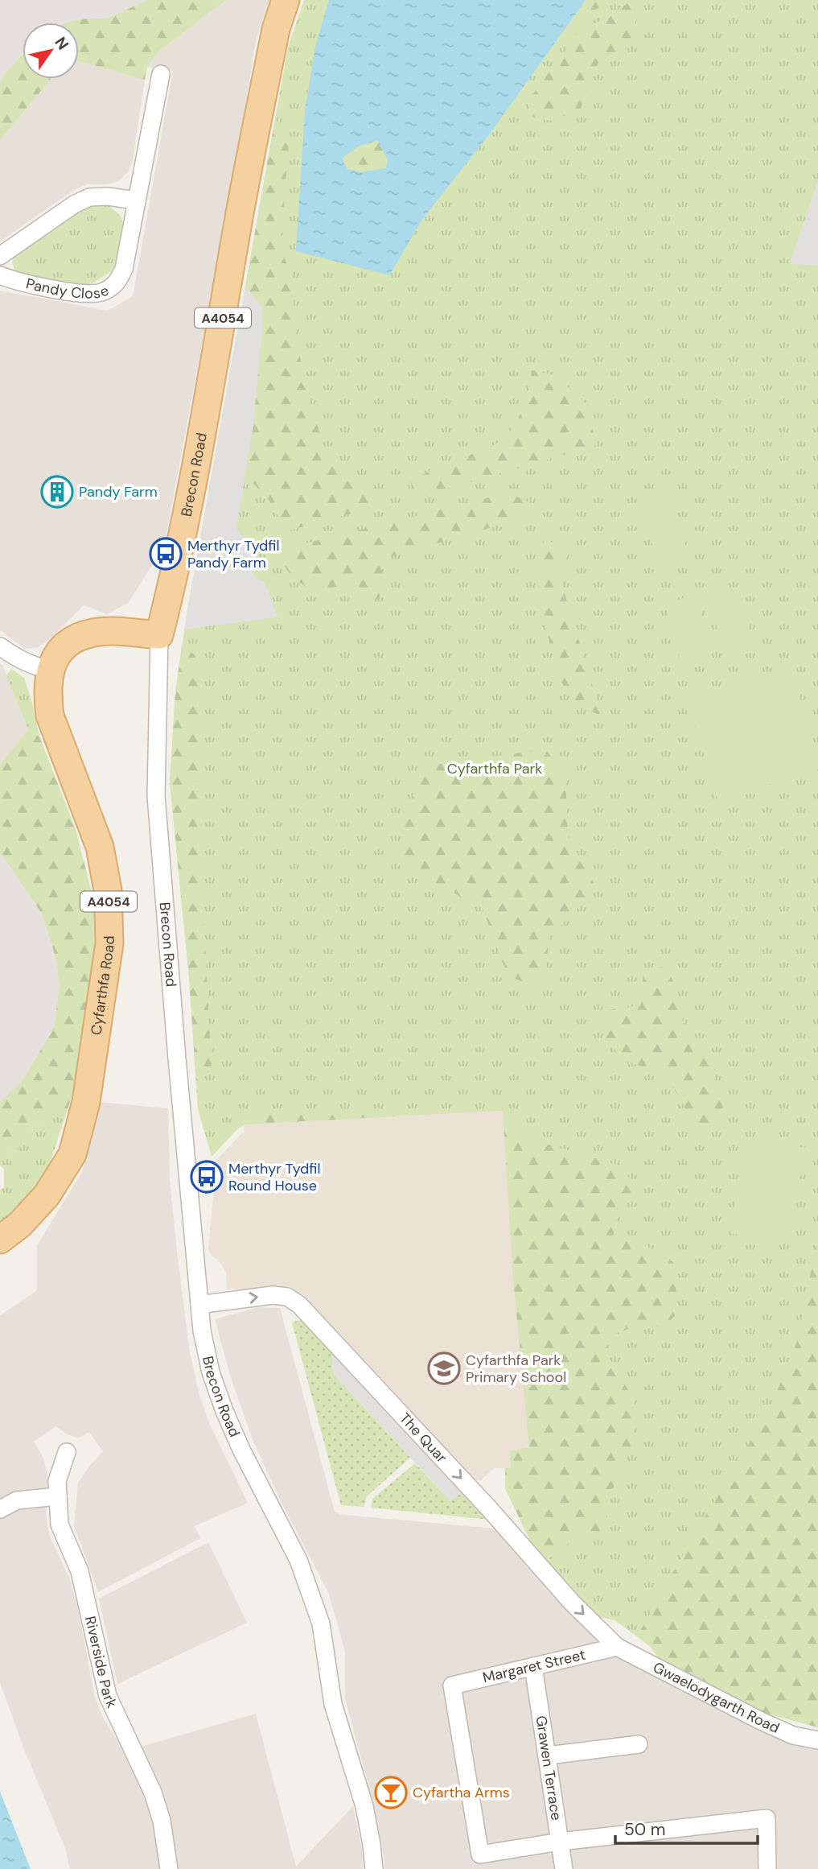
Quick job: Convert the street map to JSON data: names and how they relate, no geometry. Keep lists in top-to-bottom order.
{
  "streets": {
    "main road": ["A4054", "Brecon Road", "Cyfarthfa Road"],
    "street": [
      "Pandy Close",
      "The Quar",
      "Riverside Park",
      "Margaret Street",
      "Gwaelodygarth Road",
      "Grawen Terrace"
    ]
  },
  "crossings": [
    ["Brecon Road", "Cyfarthfa Road"],
    ["Brecon Road", "The Quar"],
    ["The Quar", "Margaret Street"],
    ["The Quar", "Gwaelodygarth Road"],
    ["Margaret Street", "Gwaelodygarth Road"],
    ["Margaret Street", "Grawen Terrace"]
  ],
  "one_way": ["The Quar"],
  "parks": ["Cyfarthfa Park"],
  "places": {
    "building": ["Pandy Farm"],
    "bus stop": ["Merthyr Tydfil Pandy Farm", "Merthyr Tydfil Round House"],
    "school or university": ["Cyfarthfa Park Primary School"],
    "bar": ["Cyfartha Arms"]
  },
  "scale_bar": "50 m",
  "north": "top right"
}
